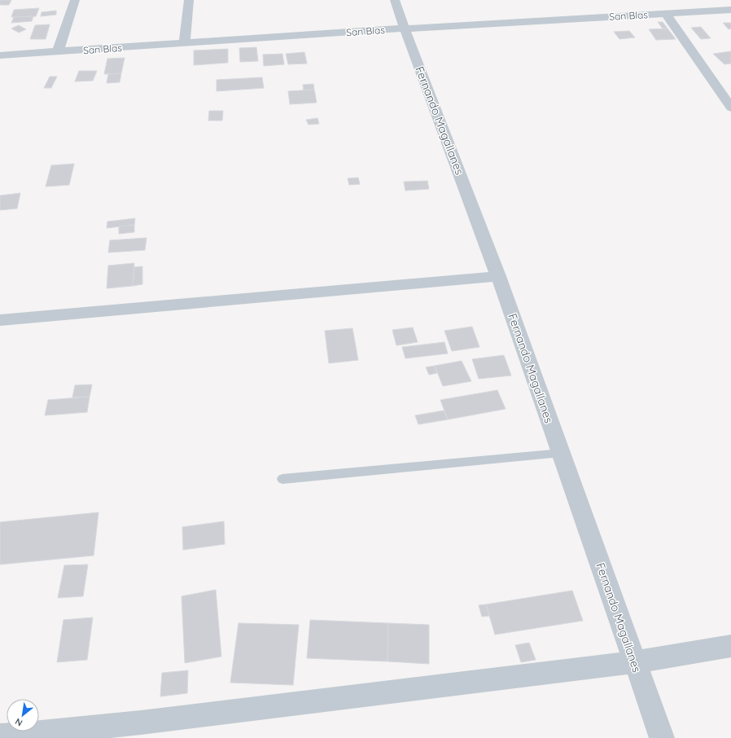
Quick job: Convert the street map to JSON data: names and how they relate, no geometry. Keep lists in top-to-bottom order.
{
  "streets": {
    "street": ["San Blas", "Fernando Magallanes"]
  },
  "crossings": [
    ["San Blas", "Fernando Magallanes"]
  ],
  "north": "bottom left"
}
